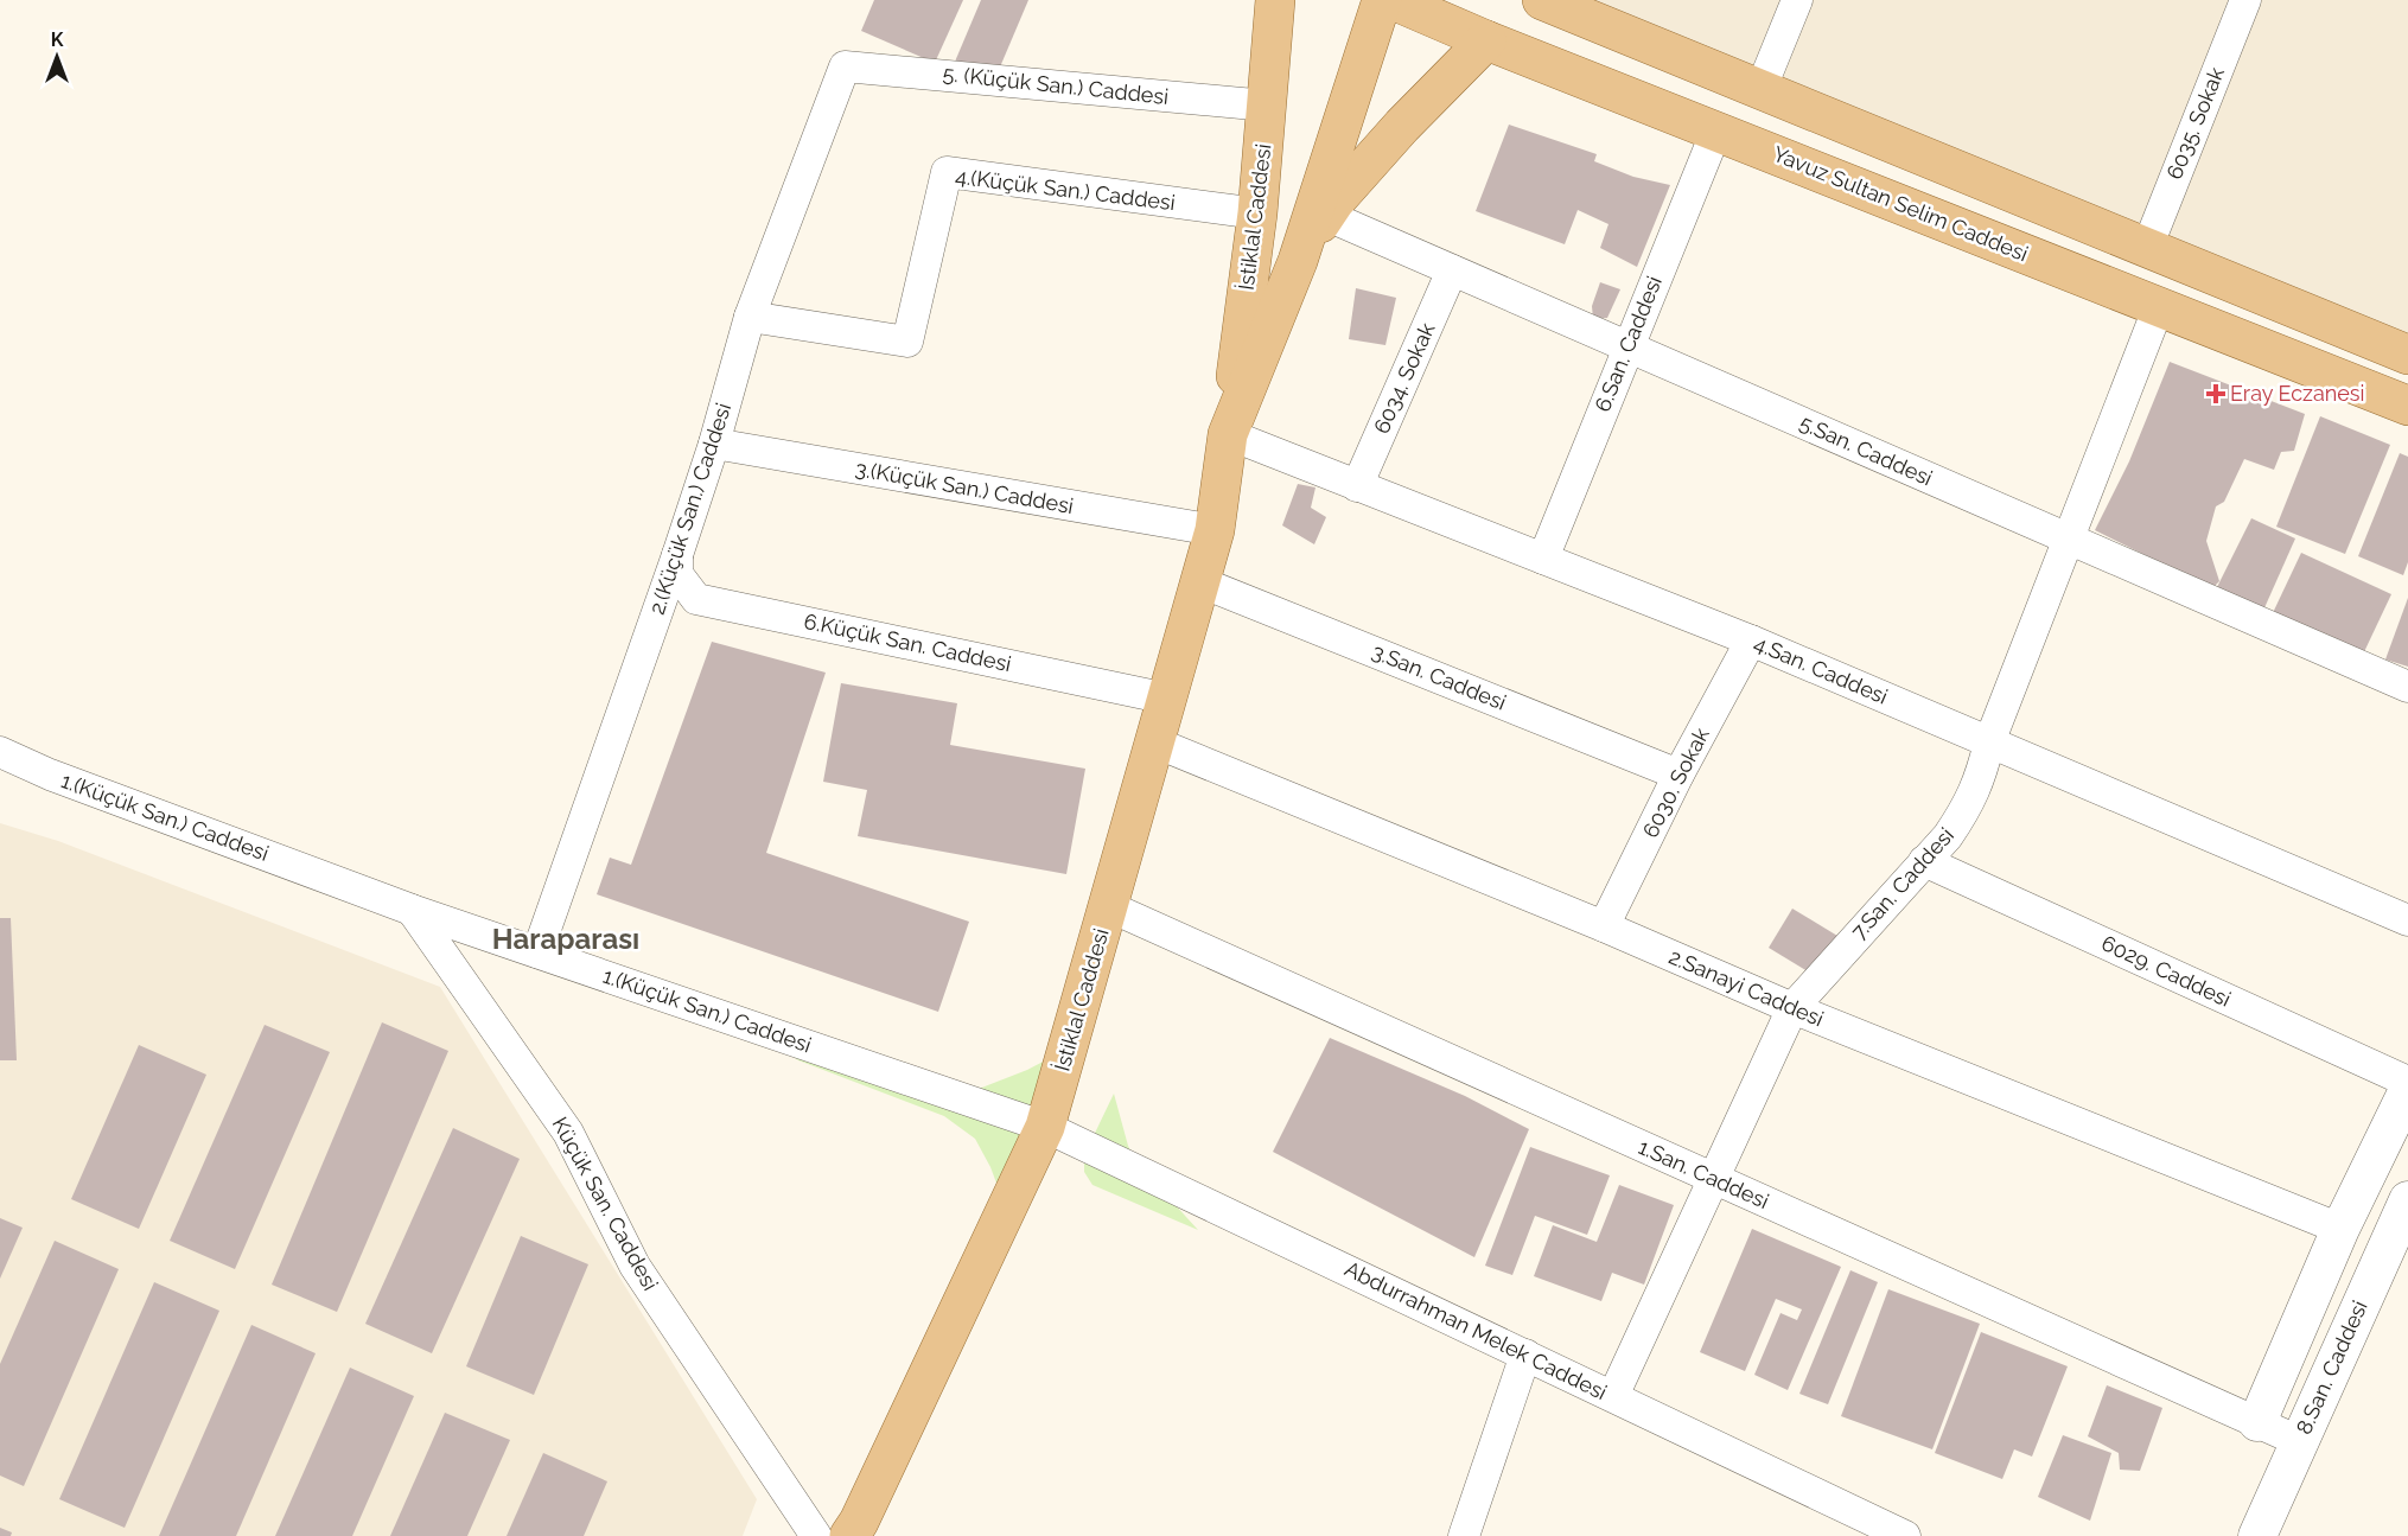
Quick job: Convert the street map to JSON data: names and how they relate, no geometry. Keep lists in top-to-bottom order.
{
  "streets": {
    "main road": ["Yavuz Sultan Selim Caddesi", "İstiklal Caddesi"],
    "street": [
      "5. (Küçük San.) Caddesi",
      "6035. Sokak",
      "4.(Küçük San.) Caddesi",
      "6.San. Caddesi",
      "6034. Sokak",
      "5.San. Caddesi",
      "3.(Küçük San.) Caddesi",
      "2.(Küçük San.) Caddesi",
      "6.Küçük San. Caddesi",
      "4.San. Caddesi",
      "3.San. Caddesi",
      "6030. Sokak",
      "1.(Küçük San.) Caddesi",
      "7.San. Caddesi",
      "6029. Caddesi",
      "2.Sanayi Caddesi",
      "1.San. Caddesi",
      "Küçük San. Caddesi",
      "Abdurrahman Melek Caddesi",
      "8.San. Caddesi"
    ]
  },
  "crossings": [
    ["5. (Küçük San.) Caddesi", "İstiklal Caddesi"],
    ["5. (Küçük San.) Caddesi", "2.(Küçük San.) Caddesi"],
    ["4.(Küçük San.) Caddesi", "İstiklal Caddesi"],
    ["4.(Küçük San.) Caddesi", "2.(Küçük San.) Caddesi"],
    ["Yavuz Sultan Selim Caddesi", "İstiklal Caddesi"],
    ["Yavuz Sultan Selim Caddesi", "6.San. Caddesi"],
    ["Yavuz Sultan Selim Caddesi", "7.San. Caddesi"],
    ["İstiklal Caddesi", "5.San. Caddesi"],
    ["İstiklal Caddesi", "3.(Küçük San.) Caddesi"],
    ["İstiklal Caddesi", "6.Küçük San. Caddesi"],
    ["İstiklal Caddesi", "4.San. Caddesi"],
    ["İstiklal Caddesi", "3.San. Caddesi"],
    ["İstiklal Caddesi", "1.(Küçük San.) Caddesi"],
    ["İstiklal Caddesi", "2.Sanayi Caddesi"],
    ["İstiklal Caddesi", "1.San. Caddesi"],
    ["İstiklal Caddesi", "Abdurrahman Melek Caddesi"],
    ["6.San. Caddesi", "5.San. Caddesi"],
    ["6.San. Caddesi", "4.San. Caddesi"],
    ["6034. Sokak", "5.San. Caddesi"],
    ["6034. Sokak", "4.San. Caddesi"],
    ["5.San. Caddesi", "7.San. Caddesi"],
    ["3.(Küçük San.) Caddesi", "2.(Küçük San.) Caddesi"],
    ["2.(Küçük San.) Caddesi", "6.Küçük San. Caddesi"],
    ["2.(Küçük San.) Caddesi", "1.(Küçük San.) Caddesi"],
    ["4.San. Caddesi", "6030. Sokak"],
    ["4.San. Caddesi", "7.San. Caddesi"],
    ["3.San. Caddesi", "6030. Sokak"],
    ["6030. Sokak", "2.Sanayi Caddesi"],
    ["1.(Küçük San.) Caddesi", "Küçük San. Caddesi"],
    ["1.(Küçük San.) Caddesi", "Abdurrahman Melek Caddesi"],
    ["7.San. Caddesi", "6029. Caddesi"],
    ["7.San. Caddesi", "2.Sanayi Caddesi"],
    ["7.San. Caddesi", "1.San. Caddesi"],
    ["7.San. Caddesi", "Abdurrahman Melek Caddesi"],
    ["1.San. Caddesi", "8.San. Caddesi"]
  ],
  "districts": ["Haraparası"],
  "places": {
    "health": ["Eray Eczanesi"]
  },
  "north": "top"
}
